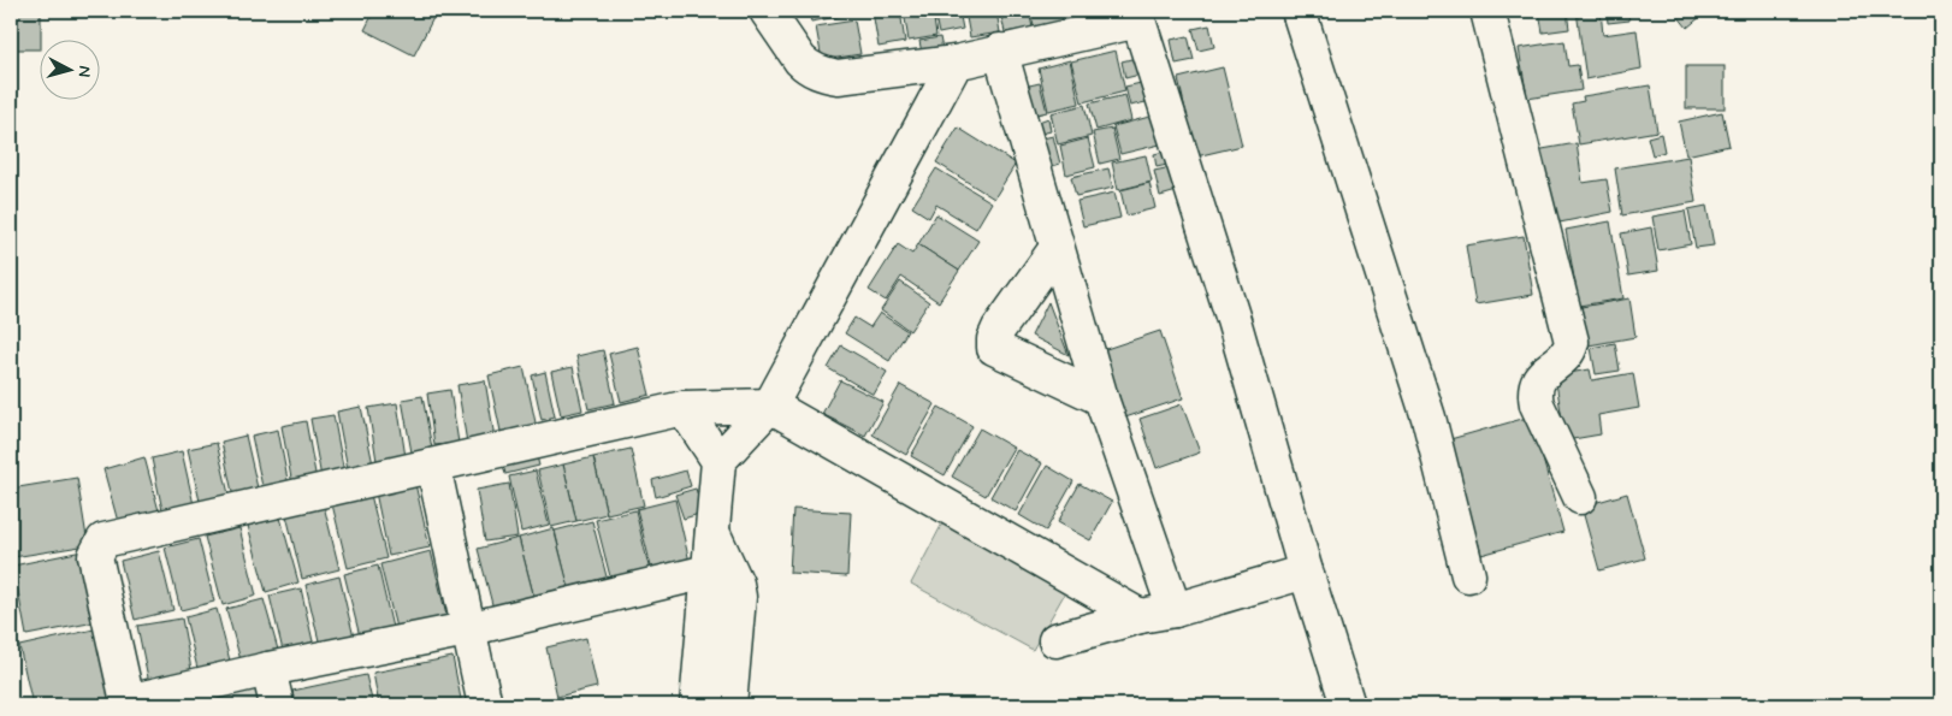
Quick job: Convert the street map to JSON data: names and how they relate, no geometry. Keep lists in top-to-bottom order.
{
  "north": "right"
}
